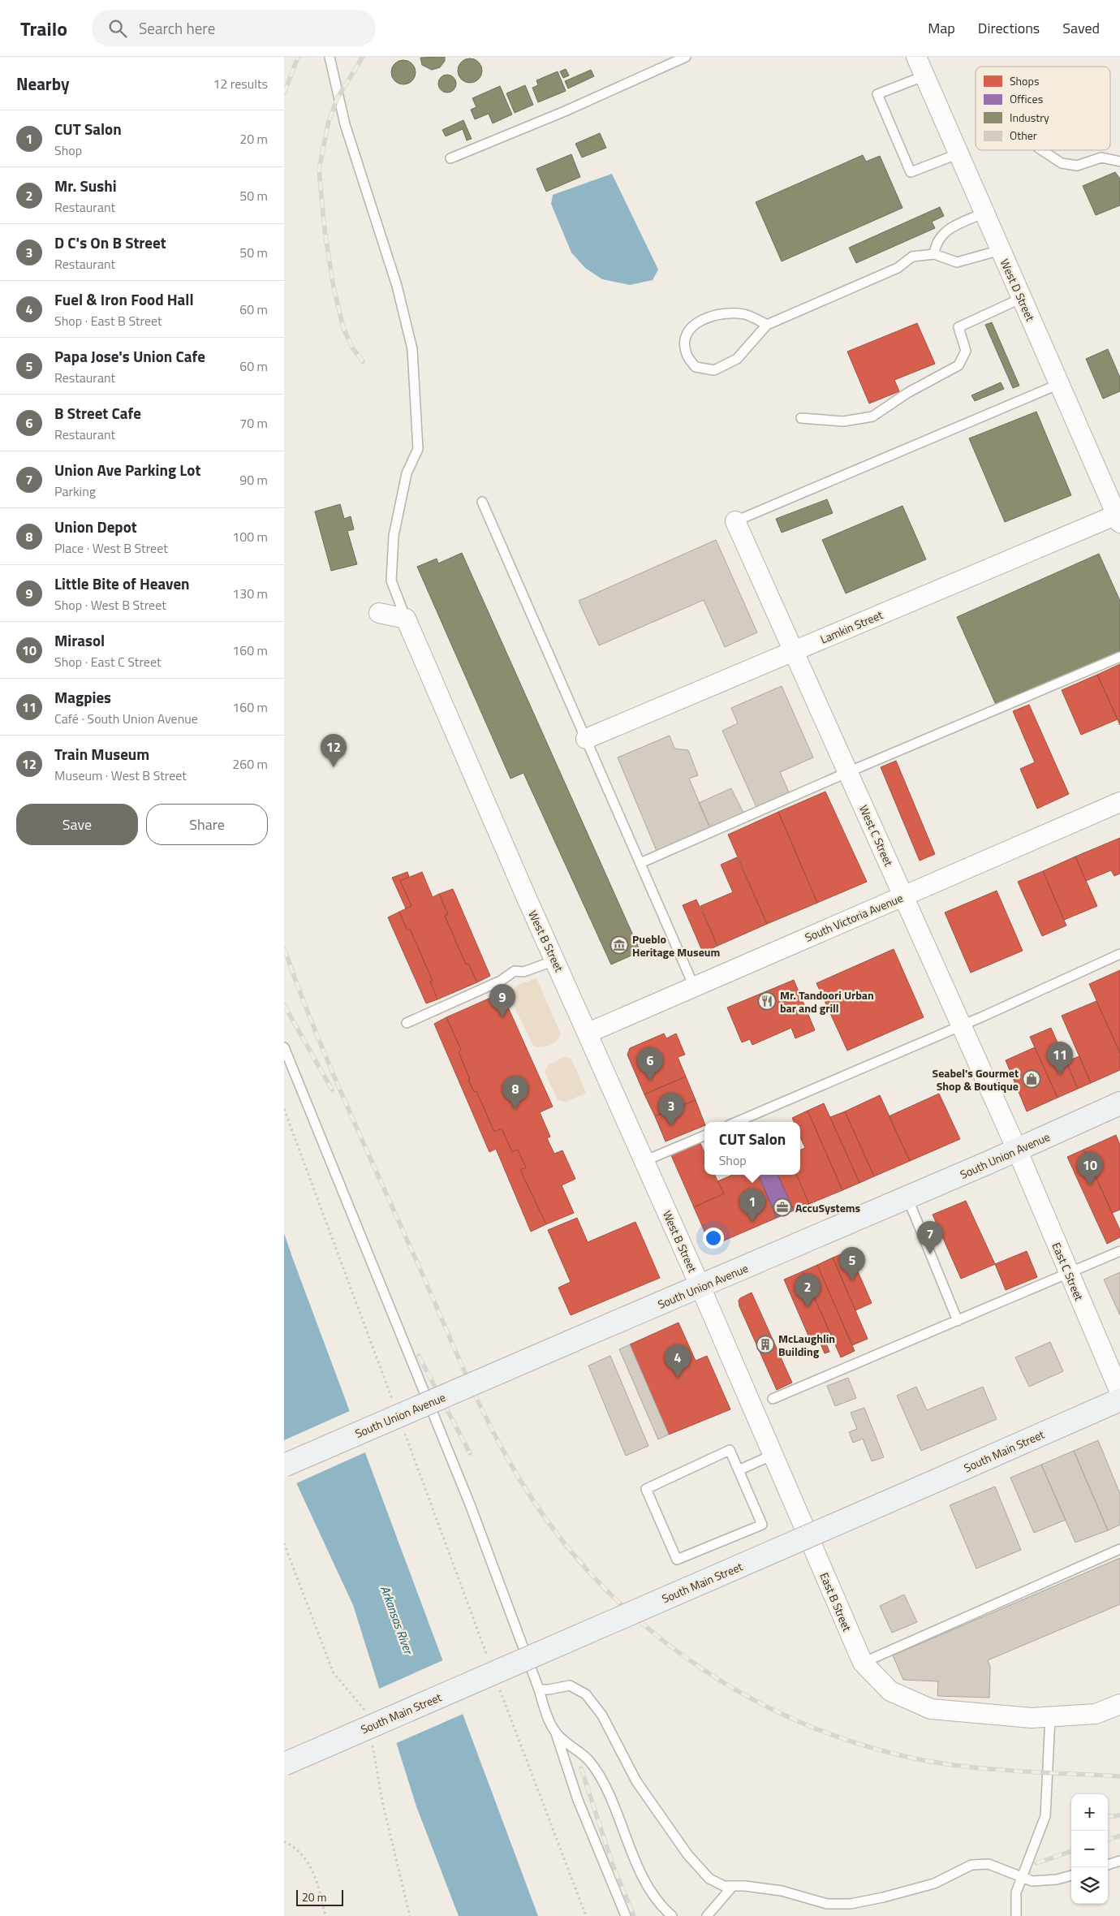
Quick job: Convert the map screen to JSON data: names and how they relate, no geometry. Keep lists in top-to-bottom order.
{
  "streets": {
    "street": [
      "West D Street",
      "Lamkin Street",
      "West C Street",
      "South Victoria Avenue",
      "West B Street",
      "South Union Avenue",
      "East C Street",
      "South Main Street",
      "East B Street"
    ]
  },
  "crossings": [
    ["West D Street", "Lamkin Street"],
    ["Lamkin Street", "West C Street"],
    ["West C Street", "South Victoria Avenue"],
    ["West C Street", "South Union Avenue"],
    ["West C Street", "East C Street"],
    ["South Victoria Avenue", "West B Street"],
    ["West B Street", "South Union Avenue"],
    ["West B Street", "East B Street"],
    ["South Union Avenue", "East C Street"],
    ["South Union Avenue", "East B Street"]
  ],
  "water": ["Arkansas River"],
  "places": {
    "museum": ["Pueblo Heritage Museum"],
    "restaurant": ["Mr. Tandoori Urban bar and grill"],
    "shop": ["Seabel's Gourmet Shop & Boutique"],
    "office": ["AccuSystems"],
    "building": ["McLaughlin Building"]
  },
  "legend": [
    "Shops",
    "Offices",
    "Industry",
    "Other"
  ],
  "scale_bar": "20 m",
  "page": {
    "header": "Trailo",
    "search": "Search here",
    "nav": ["Map", "Directions", "Saved"],
    "heading": ["Nearby", "12 results"],
    "list": [
      {
        "mark": "1",
        "name": "CUT Salon",
        "note": "Shop",
        "value": "20 m"
      },
      {
        "mark": "2",
        "name": "Mr. Sushi",
        "note": "Restaurant",
        "value": "50 m"
      },
      {
        "mark": "3",
        "name": "D C's On B Street",
        "note": "Restaurant",
        "value": "50 m"
      },
      {
        "mark": "4",
        "name": "Fuel & Iron Food Hall",
        "note": "Shop · East B Street",
        "value": "60 m"
      },
      {
        "mark": "5",
        "name": "Papa Jose's Union Cafe",
        "note": "Restaurant",
        "value": "60 m"
      },
      {
        "mark": "6",
        "name": "B Street Cafe",
        "note": "Restaurant",
        "value": "70 m"
      },
      {
        "mark": "7",
        "name": "Union Ave Parking Lot",
        "note": "Parking",
        "value": "90 m"
      },
      {
        "mark": "8",
        "name": "Union Depot",
        "note": "Place · West B Street",
        "value": "100 m"
      },
      {
        "mark": "9",
        "name": "Little Bite of Heaven",
        "note": "Shop · West B Street",
        "value": "130 m"
      },
      {
        "mark": "10",
        "name": "Mirasol",
        "note": "Shop · East C Street",
        "value": "160 m"
      },
      {
        "mark": "11",
        "name": "Magpies",
        "note": "Café · South Union Avenue",
        "value": "160 m"
      },
      {
        "mark": "12",
        "name": "Train Museum",
        "note": "Museum · West B Street",
        "value": "260 m"
      }
    ],
    "pins": [
      "12",
      "9",
      "11",
      "6",
      "8",
      "3",
      "10",
      "1",
      "7",
      "5",
      "2",
      "4"
    ],
    "buttons": ["Save", "Share"],
    "popup": ["CUT Salon", "Shop"],
    "map_buttons": ["+", "−"],
    "scale": "20 m"
  }
}
